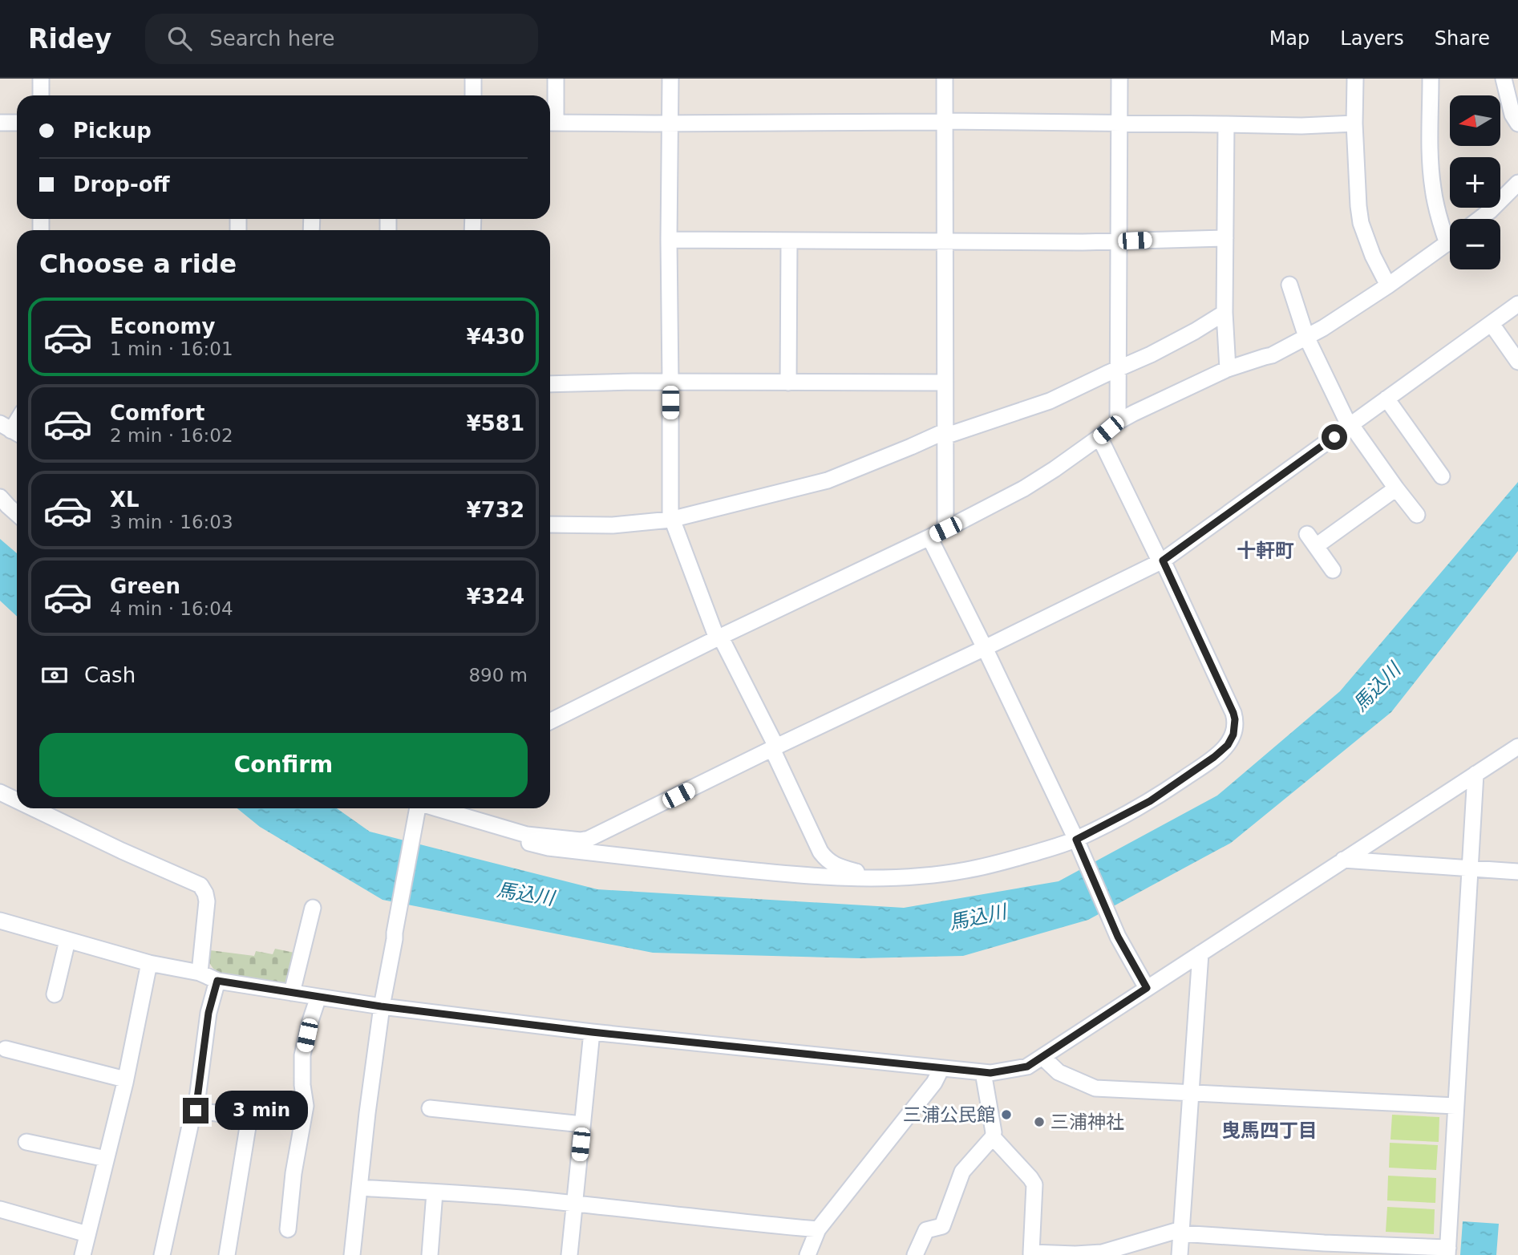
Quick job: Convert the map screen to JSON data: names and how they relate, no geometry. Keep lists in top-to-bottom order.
{
  "districts": ["十軒町", "曳馬四丁目"],
  "water": ["馬込川"],
  "places": ["三浦公民館", "三浦神社"],
  "north": "left",
  "page": {
    "header": "Ridey",
    "search": "Search here",
    "nav": ["Map", "Layers", "Share"],
    "map_buttons": ["+", "−"],
    "banner": ["Pickup", "Drop-off"],
    "heading": "Choose a ride",
    "list": [
      {
        "name": "Economy",
        "note": "1 min · 16:01",
        "value": "¥430"
      },
      {
        "name": "Comfort",
        "note": "2 min · 16:02",
        "value": "¥581"
      },
      {
        "name": "XL",
        "note": "3 min · 16:03",
        "value": "¥732"
      },
      {
        "name": "Green",
        "note": "4 min · 16:04",
        "value": "¥324"
      }
    ],
    "pay": ["Cash", "890 m"],
    "buttons": "Confirm",
    "bubble": "3 min"
  }
}
